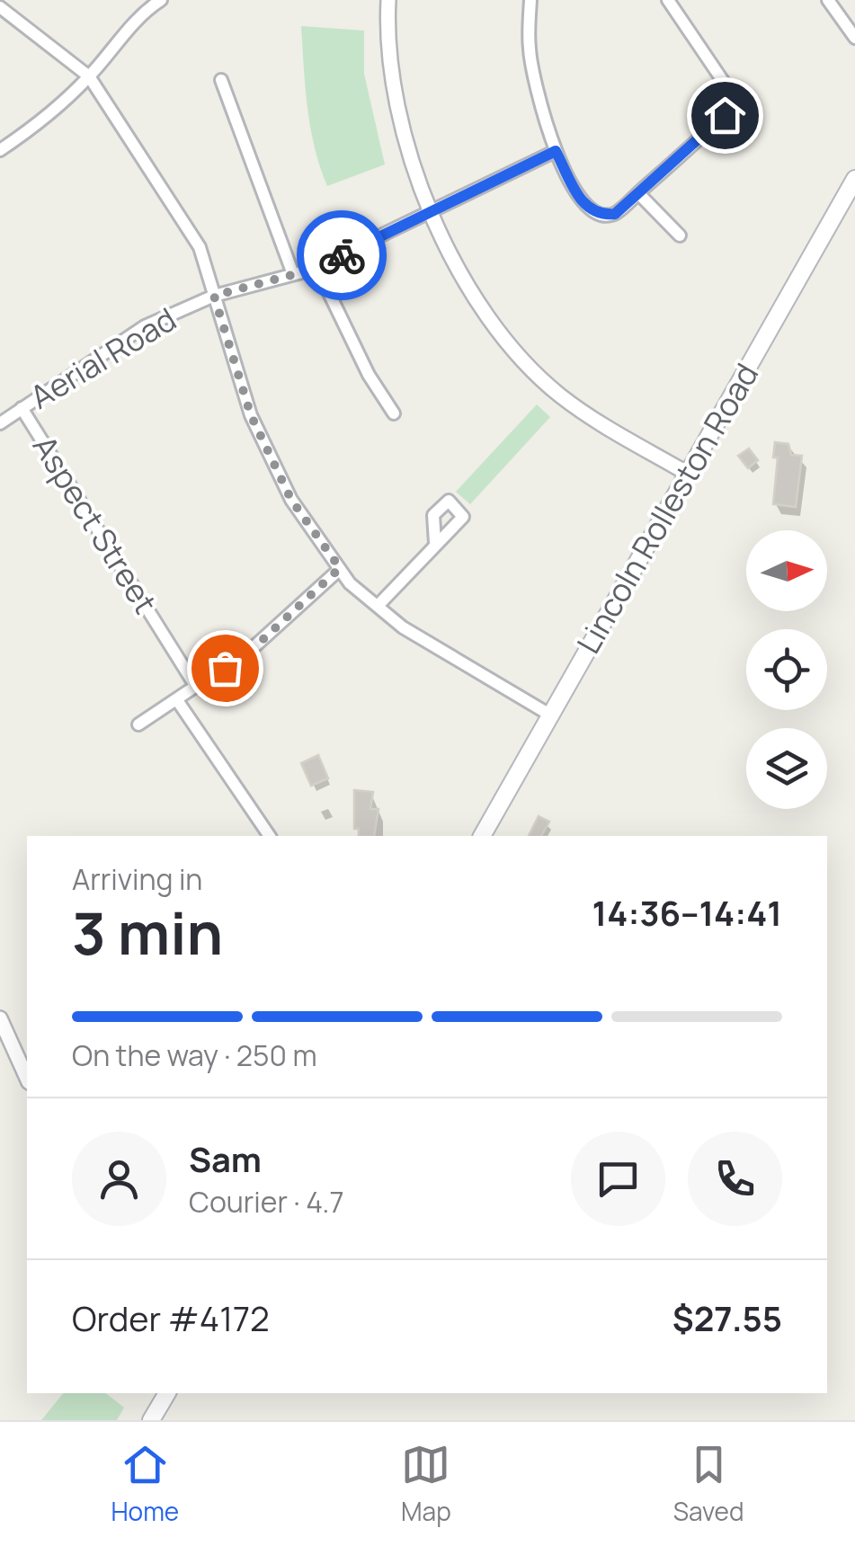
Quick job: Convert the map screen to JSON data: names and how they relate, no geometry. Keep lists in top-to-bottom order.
{
  "streets": {
    "main road": ["Lincoln Rolleston Road"],
    "street": ["Aerial Road", "Aspect Street"]
  },
  "crossings": [
    ["Aerial Road", "Aspect Street"]
  ],
  "north": "right",
  "page": {
    "heading": ["3 min", "Arriving in", "14:36–14:41"],
    "panel": [
      "Sam",
      "Courier · 4.7",
      "Order #4172",
      "$27.55"
    ],
    "bar": "On the way · 250 m",
    "tabs": ["Home", "Map", "Saved"]
  }
}
